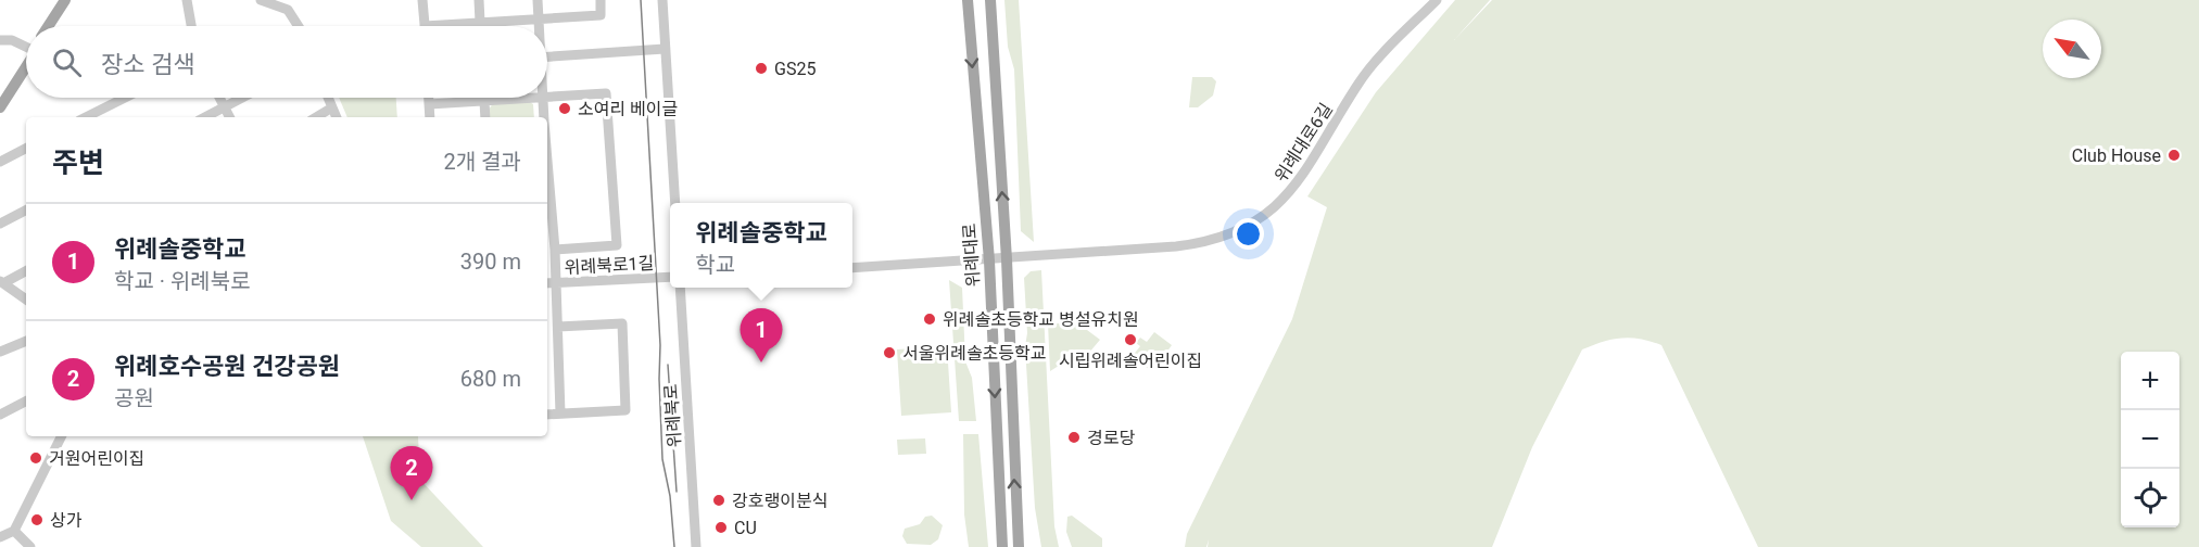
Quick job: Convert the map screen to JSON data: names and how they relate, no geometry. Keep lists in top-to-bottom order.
{
  "streets": {
    "main road": ["위례대로"],
    "street": ["위례대로6길", "위례북로1길", "위례북로"]
  },
  "crossings": [
    ["위례대로6길", "위례대로"]
  ],
  "places": [
    "GS25",
    "소여리 베이글",
    "Club House",
    "위례솔초등학교 병설유치원",
    "시립위례솔어린이집",
    "서울위례솔초등학교",
    "경로당",
    "거원어린이집",
    "강호랭이분식",
    "상가",
    "CU"
  ],
  "north": "top left",
  "page": {
    "search": "장소 검색",
    "heading": ["주변", "2개 결과"],
    "list": [
      {
        "mark": "1",
        "name": "위례솔중학교",
        "note": "학교 · 위례북로",
        "value": "390 m"
      },
      {
        "mark": "2",
        "name": "위례호수공원 건강공원",
        "note": "공원",
        "value": "680 m"
      }
    ],
    "popup": ["위례솔중학교", "학교"],
    "pins": ["1", "2"],
    "map_buttons": ["+", "−"]
  }
}
